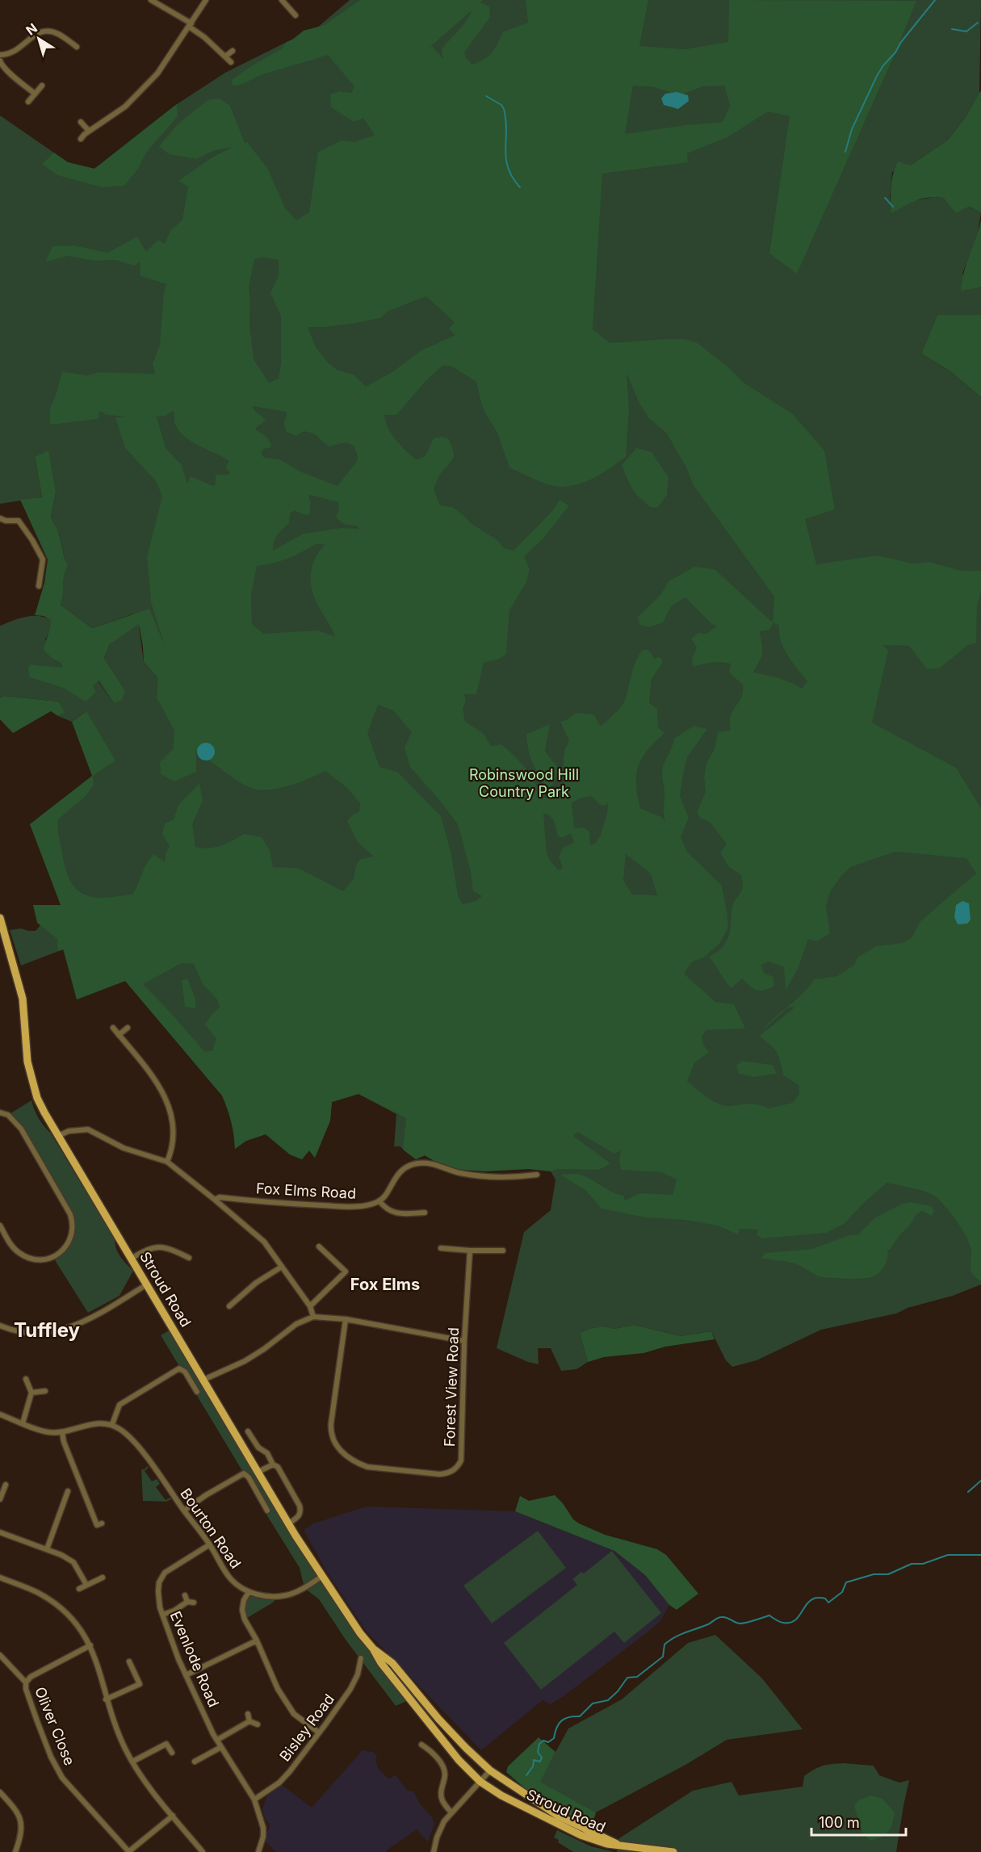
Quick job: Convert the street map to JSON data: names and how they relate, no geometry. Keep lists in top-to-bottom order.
{
  "streets": {
    "main road": ["Stroud Road"],
    "street": [
      "Fox Elms Road",
      "Forest View Road",
      "Bourton Road",
      "Evenlode Road",
      "Oliver Close",
      "Bisley Road"
    ]
  },
  "crossings": [
    ["Stroud Road", "Bourton Road"],
    ["Bourton Road", "Evenlode Road"],
    ["Evenlode Road", "Bisley Road"]
  ],
  "districts": ["Fox Elms", "Tuffley"],
  "parks": ["Robinswood Hill Country Park"],
  "scale_bar": "100 m",
  "north": "top left"
}
